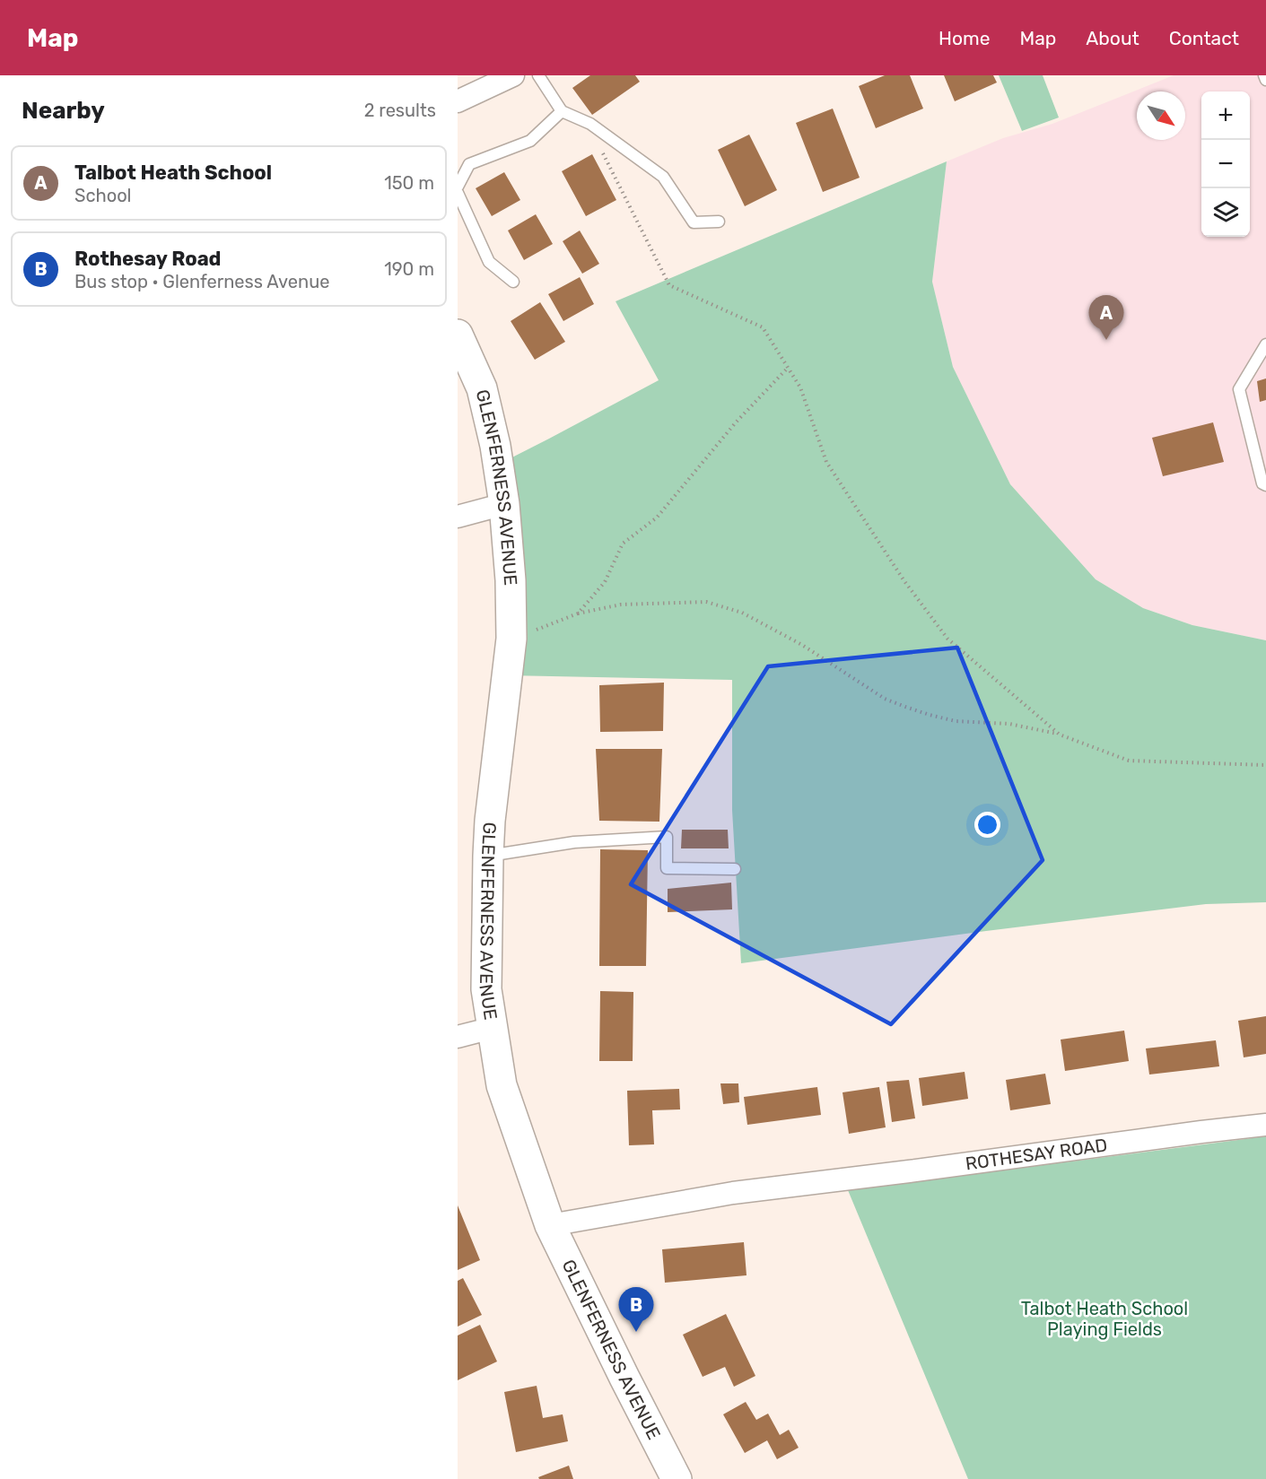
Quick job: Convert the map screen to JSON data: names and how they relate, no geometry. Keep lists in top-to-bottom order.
{
  "streets": {
    "street": ["GLENFERNESS AVENUE", "ROTHESAY ROAD"]
  },
  "crossings": [
    ["GLENFERNESS AVENUE", "ROTHESAY ROAD"]
  ],
  "parks": ["Talbot Heath School Playing Fields"],
  "north": "bottom right",
  "page": {
    "header": "Map",
    "nav": [
      "Home",
      "Map",
      "About",
      "Contact"
    ],
    "heading": ["Nearby", "2 results"],
    "map_buttons": ["+", "−"],
    "list": [
      {
        "mark": "A",
        "name": "Talbot Heath School",
        "note": "School",
        "value": "150 m"
      },
      {
        "mark": "B",
        "name": "Rothesay Road",
        "note": "Bus stop · Glenferness Avenue",
        "value": "190 m"
      }
    ],
    "pins": ["A", "B"]
  }
}
